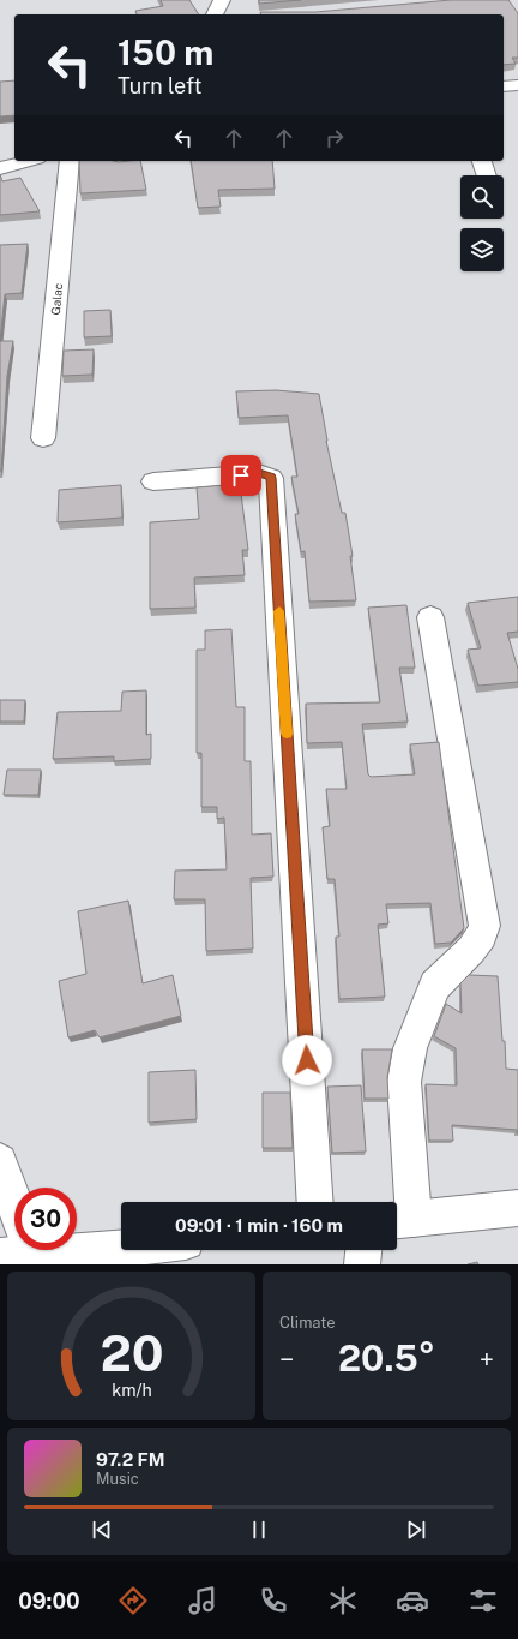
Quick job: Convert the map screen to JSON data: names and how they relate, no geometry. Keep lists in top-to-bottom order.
{
  "streets": {
    "street": ["Galac"]
  },
  "page": {
    "turn": ["150 m", "Turn left"],
    "limit": "30",
    "trip": "09:01 · 1 min · 160 m",
    "tile": "Climate",
    "heat": ["−", "20.5°", "+"],
    "song": ["97.2 FM", "Music"],
    "tabs": "09:00",
    "gauge": ["20", "km/h"]
  }
}
